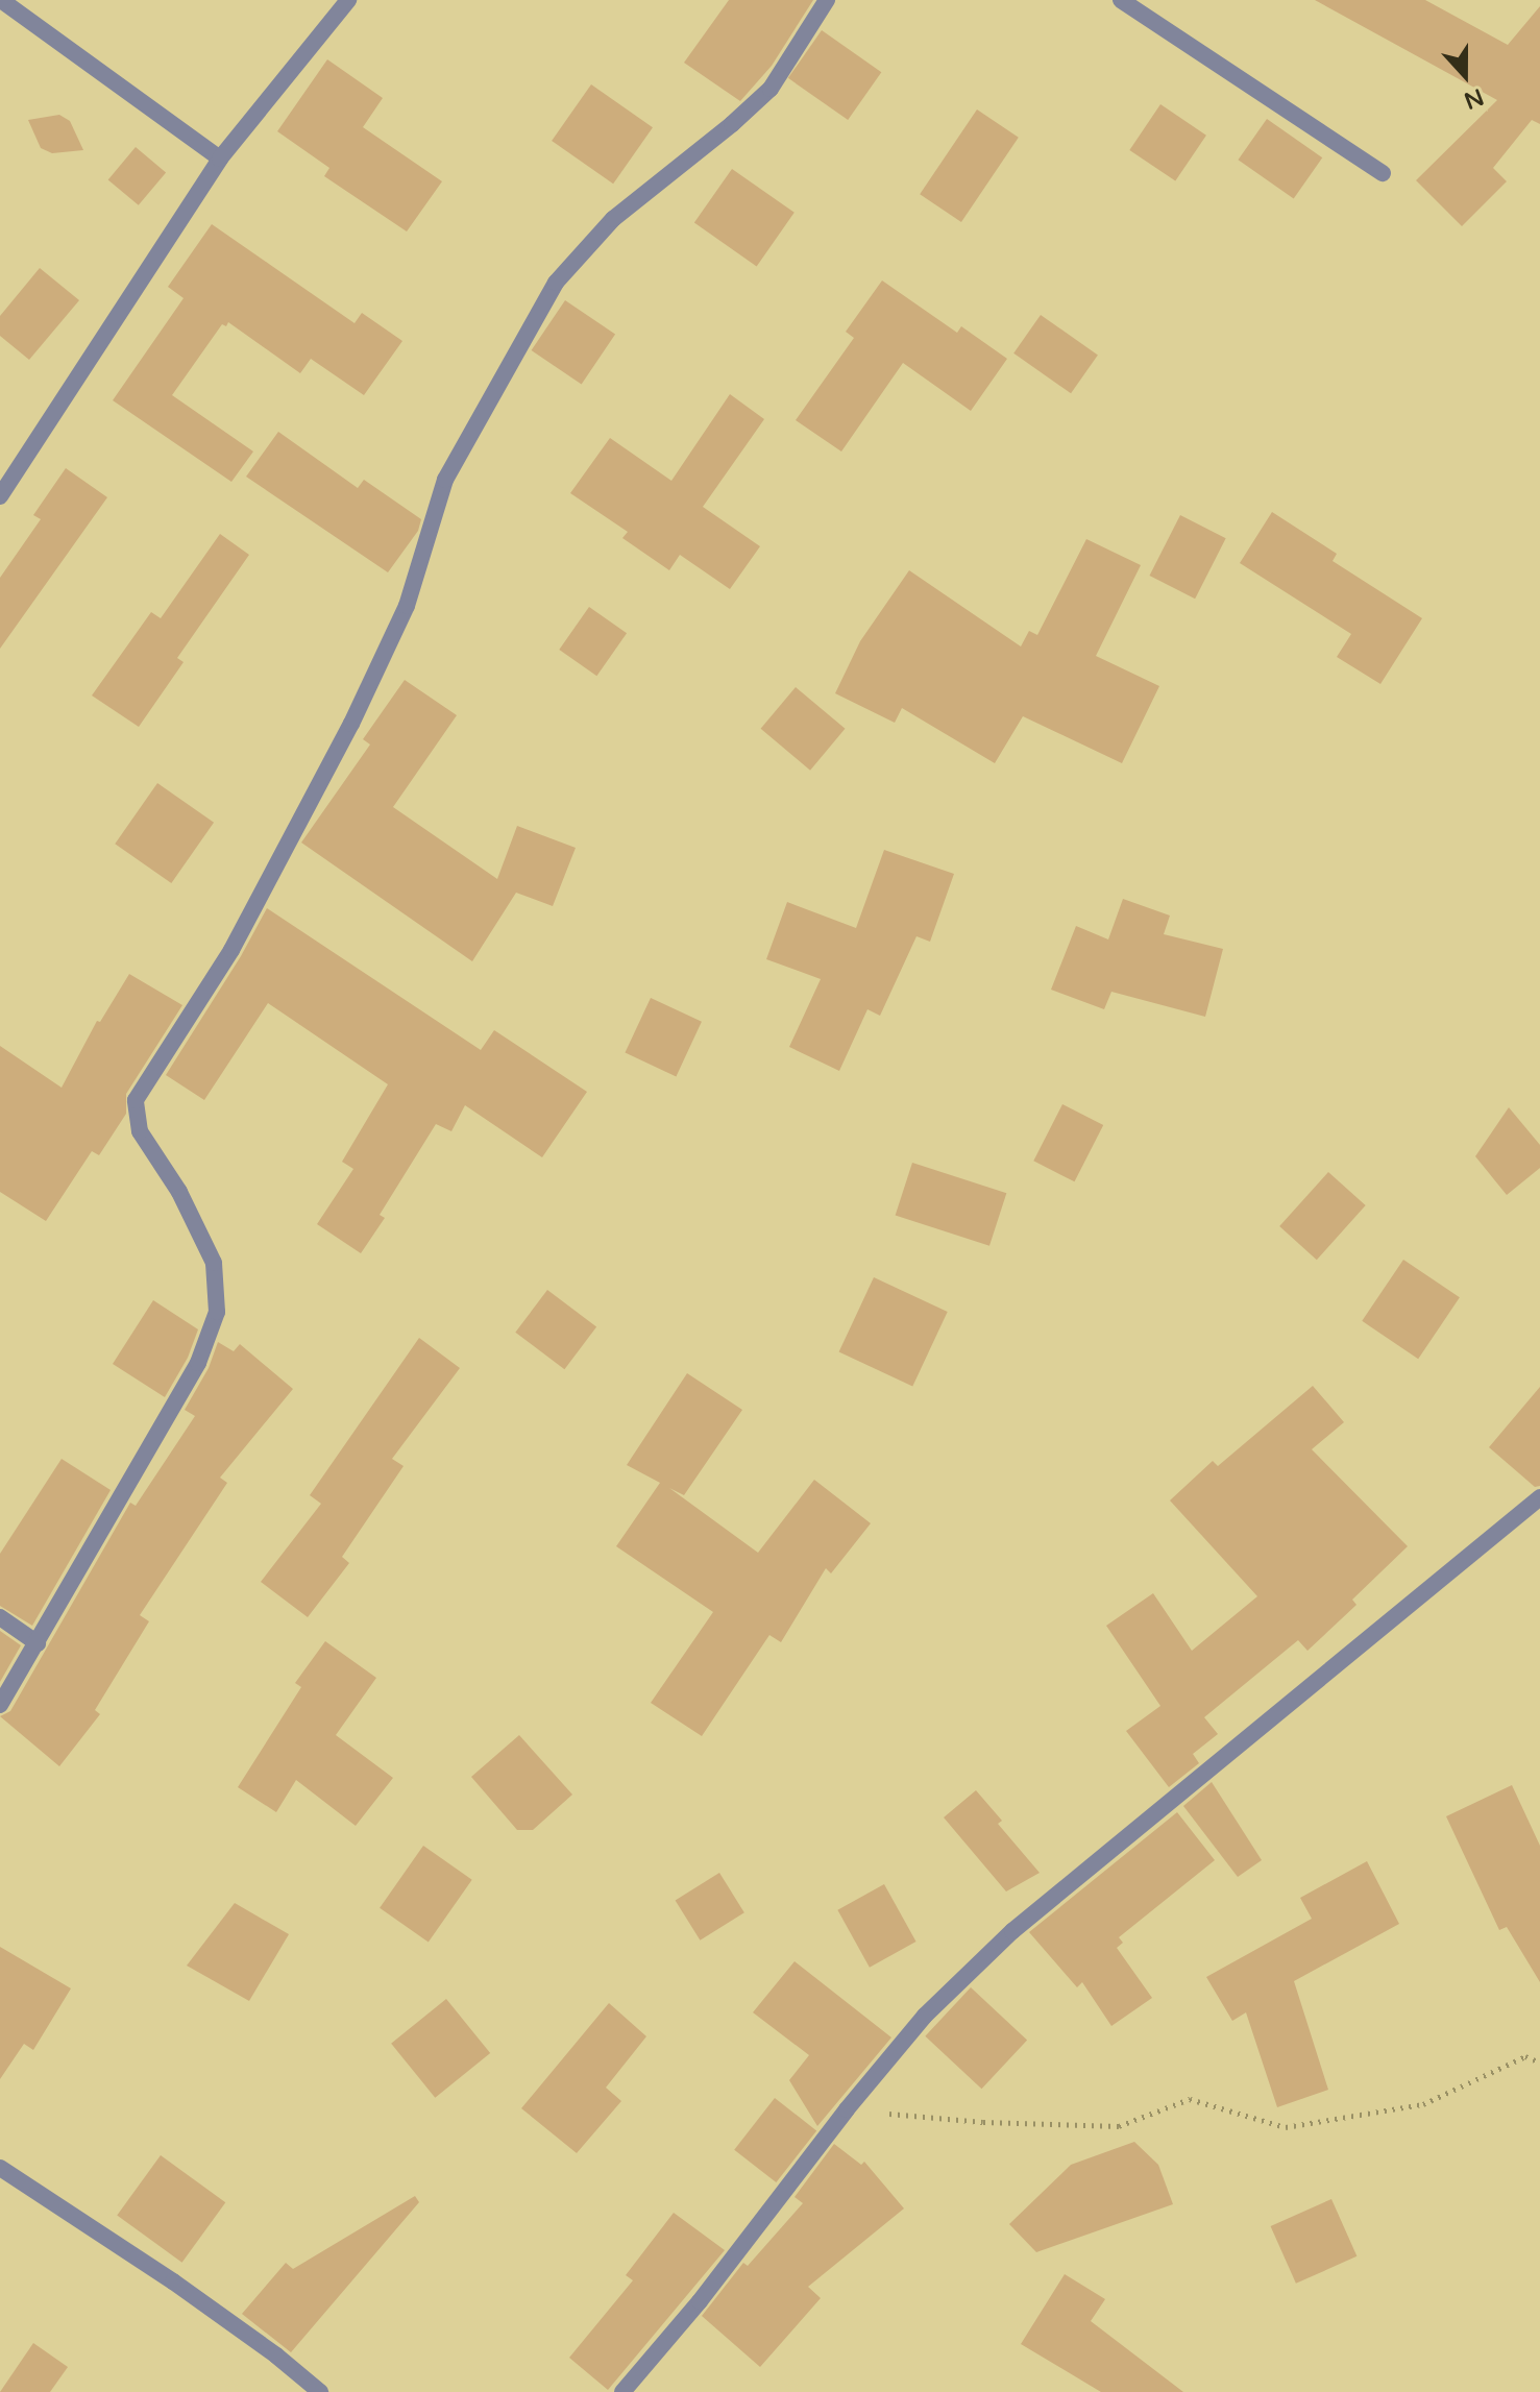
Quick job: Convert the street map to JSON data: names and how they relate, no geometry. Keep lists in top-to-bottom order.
{
  "north": "bottom"
}
